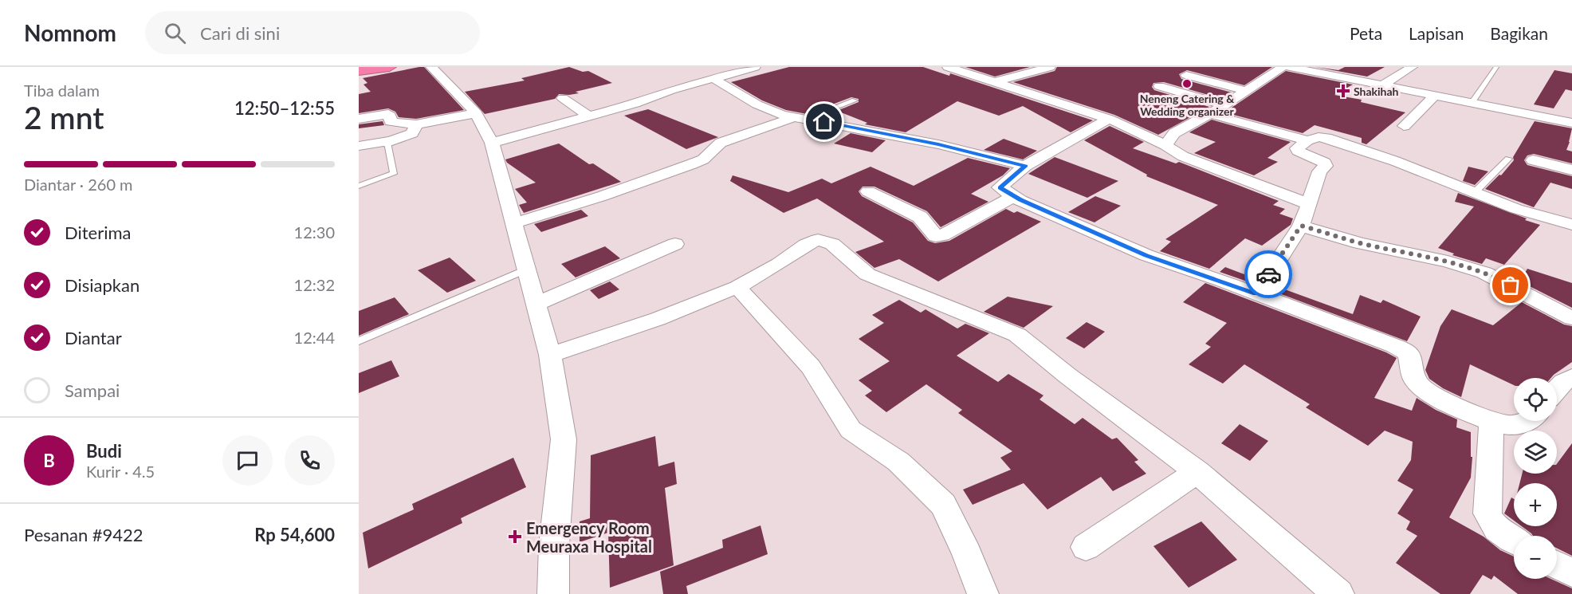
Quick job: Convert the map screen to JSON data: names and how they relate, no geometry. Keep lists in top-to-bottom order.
{
  "places": {
    "other": ["Neneng Catering & Wedding organizer"],
    "health": ["Shakihah", "Emergency Room Meuraxa Hospital"]
  },
  "page": {
    "header": "Nomnom",
    "search": "Cari di sini",
    "nav": ["Peta", "Lapisan", "Bagikan"],
    "heading": ["2 mnt", "Tiba dalam", "12:50–12:55"],
    "panel": [
      "Budi",
      "Kurir · 4.5",
      "Pesanan #9422",
      "Rp 54,600"
    ],
    "bar": "Diantar · 260 m",
    "list": [
      ["Diterima", "12:30"],
      ["Disiapkan", "12:32"],
      ["Diantar", "12:44"],
      "Sampai"
    ],
    "map_buttons": ["+", "−"],
    "round": "B"
  }
}
